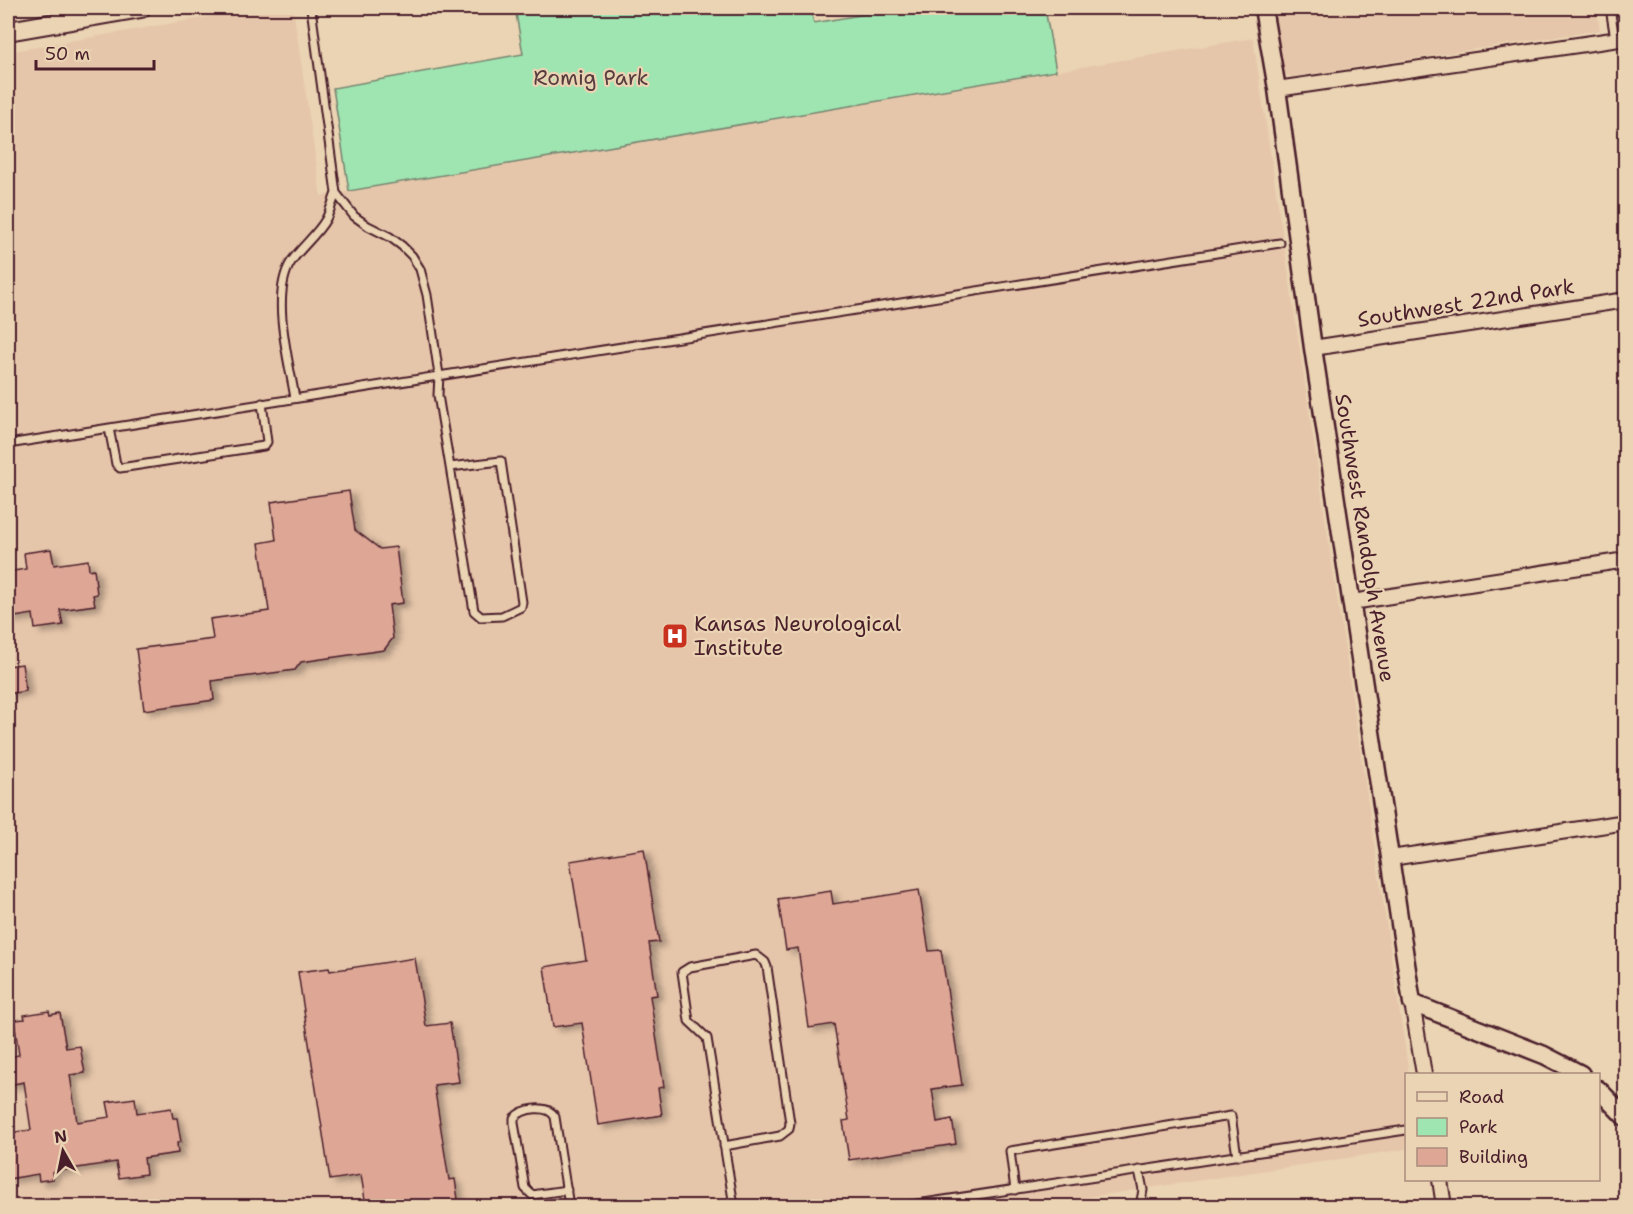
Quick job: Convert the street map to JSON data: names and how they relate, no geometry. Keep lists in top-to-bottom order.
{
  "streets": {
    "street": ["Southwest 22nd Park", "Southwest Randolph Avenue"]
  },
  "crossings": [
    ["Southwest 22nd Park", "Southwest Randolph Avenue"]
  ],
  "parks": ["Romig Park"],
  "places": {
    "hospital": ["Kansas Neurological Institute"]
  },
  "legend": ["Road", "Park", "Building"],
  "scale_bar": "50 m",
  "north": "top"
}
